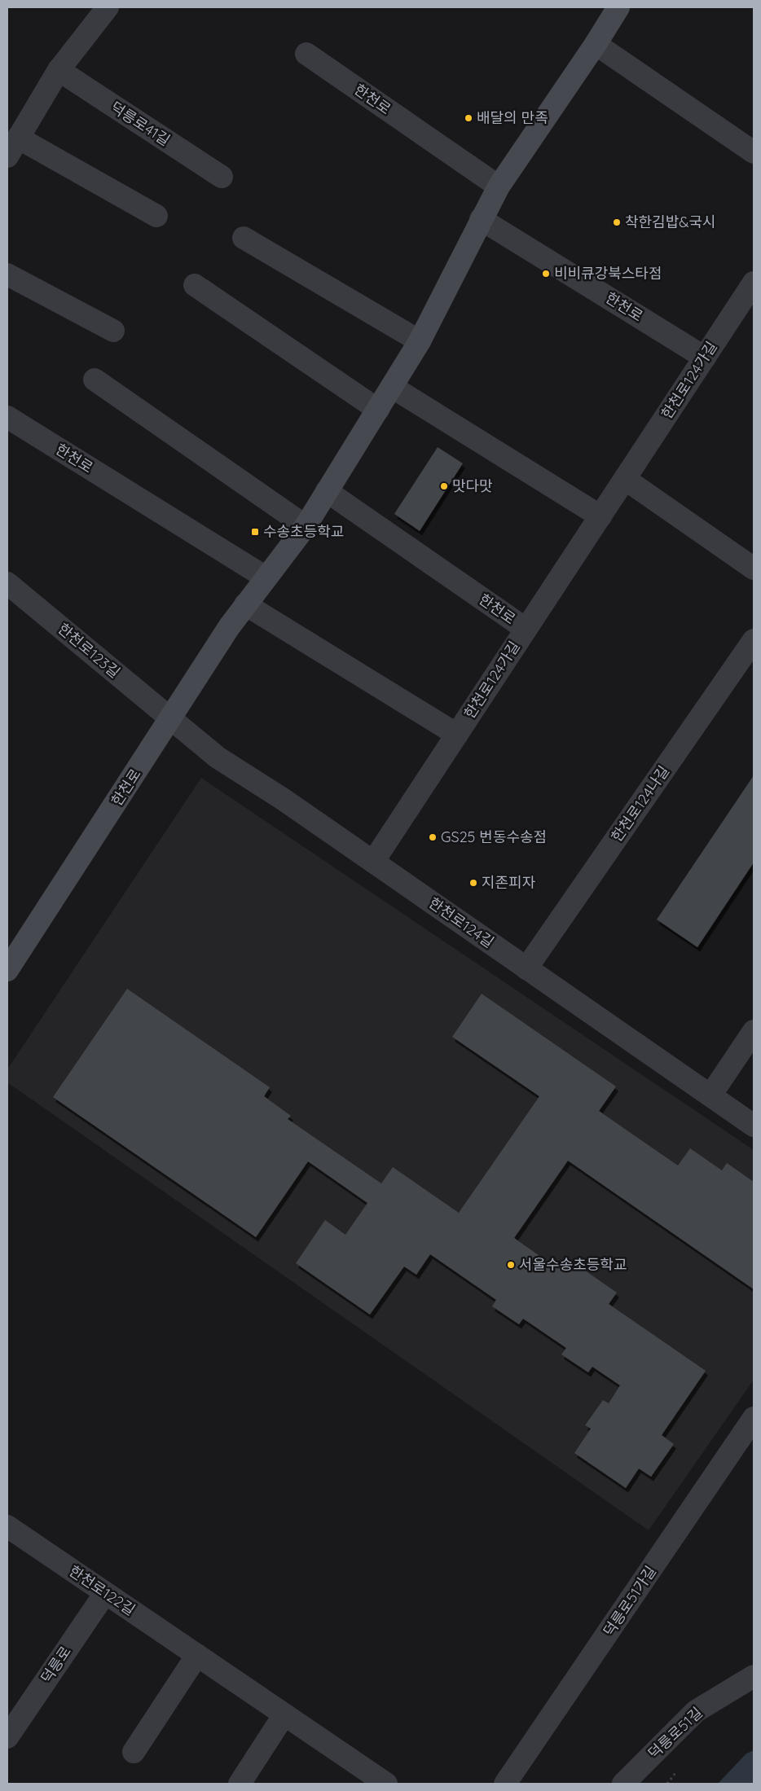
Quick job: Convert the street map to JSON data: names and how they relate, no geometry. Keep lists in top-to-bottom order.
{
  "streets": {
    "main road": ["한천로"],
    "street": [
      "덕릉로41길",
      "한천로124가길",
      "한천로123길",
      "한천로124나길",
      "한천로124길",
      "한천로122길",
      "덕릉로51가길",
      "덕릉로",
      "덕릉로51길"
    ]
  },
  "crossings": [
    ["한천로", "한천로124가길"],
    ["한천로", "한천로123길"],
    ["한천로", "한천로124길"],
    ["한천로124가길", "한천로124길"],
    ["한천로123길", "한천로124길"],
    ["한천로124나길", "한천로124길"],
    ["한천로122길", "덕릉로"]
  ],
  "places": {
    "other": [
      "배달의 만족",
      "착한김밥&국시",
      "비비큐강북스타점",
      "맛다맛",
      "GS25 번동수송점",
      "지존피자",
      "서울수송초등학교"
    ],
    "transit": ["수송초등학교"]
  }
}
